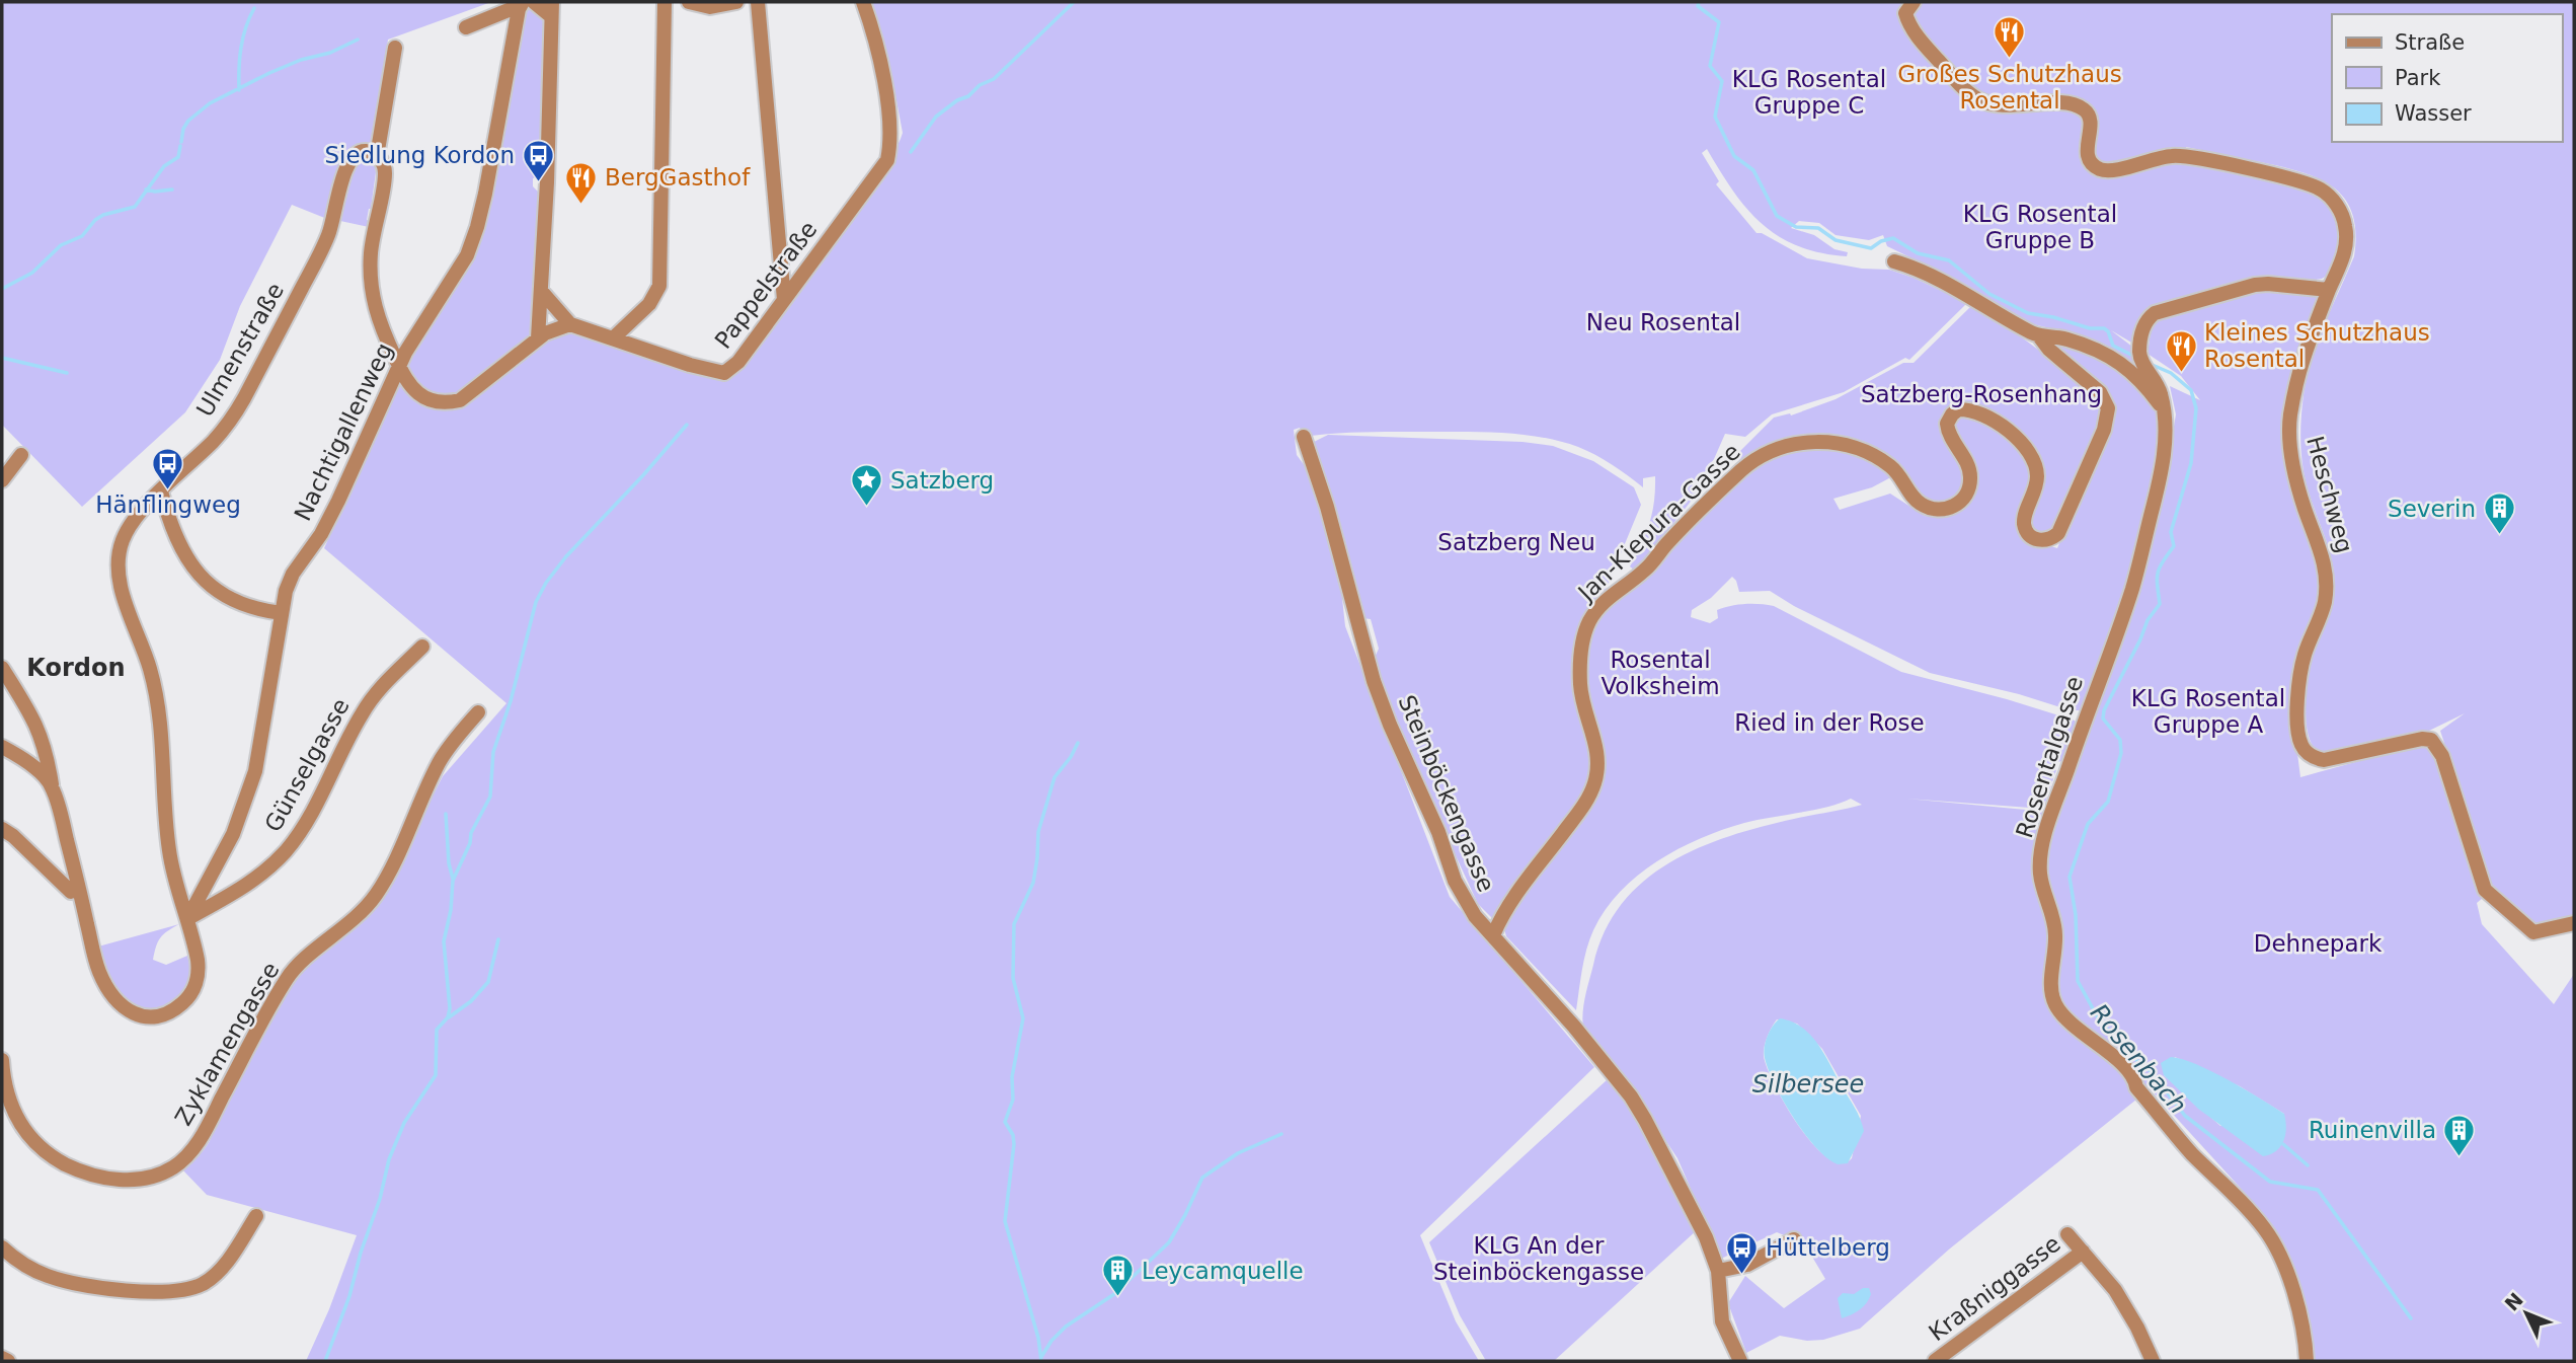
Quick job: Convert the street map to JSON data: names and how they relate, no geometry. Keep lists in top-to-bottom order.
{
  "streets": {
    "street": [
      "Pappelstraße",
      "Ulmenstraße",
      "Nachtigallenweg",
      "Heschweg",
      "Jan-Kiepura-Gasse",
      "Rosentalgasse",
      "Günselgasse",
      "Steinböckengasse",
      "Zyklamengasse",
      "Kraßniggasse"
    ]
  },
  "crossings": [
    ["Ulmenstraße", "Nachtigallenweg"],
    ["Ulmenstraße", "Günselgasse"],
    ["Nachtigallenweg", "Günselgasse"],
    ["Heschweg", "Rosentalgasse"],
    ["Jan-Kiepura-Gasse", "Rosentalgasse"],
    ["Jan-Kiepura-Gasse", "Steinböckengasse"]
  ],
  "districts": ["Kordon"],
  "water": ["Rosenbach", "Silbersee"],
  "parks": [
    "KLG Rosental Gruppe C",
    "KLG Rosental Gruppe B",
    "Neu Rosental",
    "Satzberg-Rosenhang",
    "Satzberg Neu",
    "Rosental Volksheim",
    "KLG Rosental Gruppe A",
    "Ried in der Rose",
    "Dehnepark",
    "KLG An der Steinböckengasse"
  ],
  "places": {
    "restaurant": ["Großes Schutzhaus Rosental", "BergGasthof", "Kleines Schutzhaus Rosental"],
    "bus stop": ["Siedlung Kordon", "Hänflingweg", "Hüttelberg"],
    "place": ["Satzberg"],
    "building": ["Severin", "Ruinenvilla", "Leycamquelle"]
  },
  "legend": ["Straße", "Park", "Wasser"],
  "north": "top left"
}
